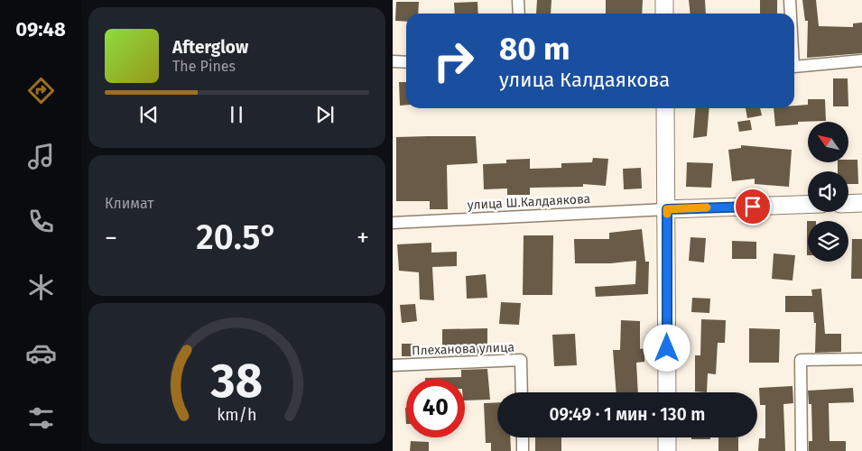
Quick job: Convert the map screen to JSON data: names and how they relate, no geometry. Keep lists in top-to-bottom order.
{
  "streets": {
    "street": ["улица Ш.Калдаякова", "Плеханова улица"]
  },
  "north": "top left",
  "page": {
    "tabs": "09:48",
    "turn": ["80 m", "улица Калдаякова"],
    "song": ["Afterglow", "The Pines"],
    "tile": "Климат",
    "heat": ["−", "20.5°", "+"],
    "limit": "40",
    "trip": "09:49 · 1 мин · 130 m",
    "gauge": ["38", "km/h"]
  }
}
